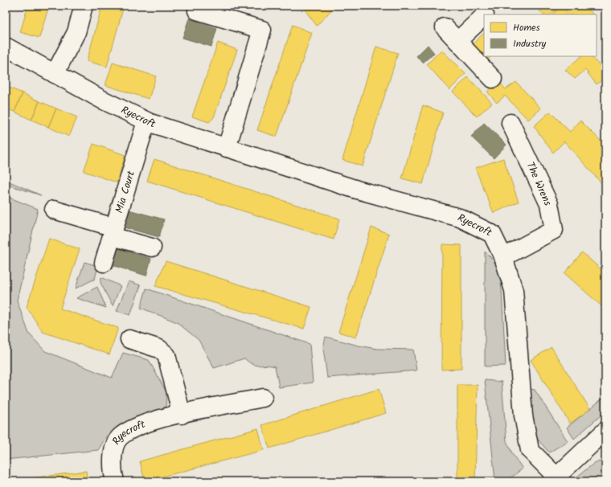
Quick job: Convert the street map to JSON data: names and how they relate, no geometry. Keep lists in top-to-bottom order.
{
  "streets": {
    "street": ["Ryecroft", "The Wrens", "Mia Court"]
  },
  "crossings": [
    ["Ryecroft", "The Wrens"],
    ["Ryecroft", "Mia Court"]
  ],
  "legend": ["Homes", "Industry"]
}
